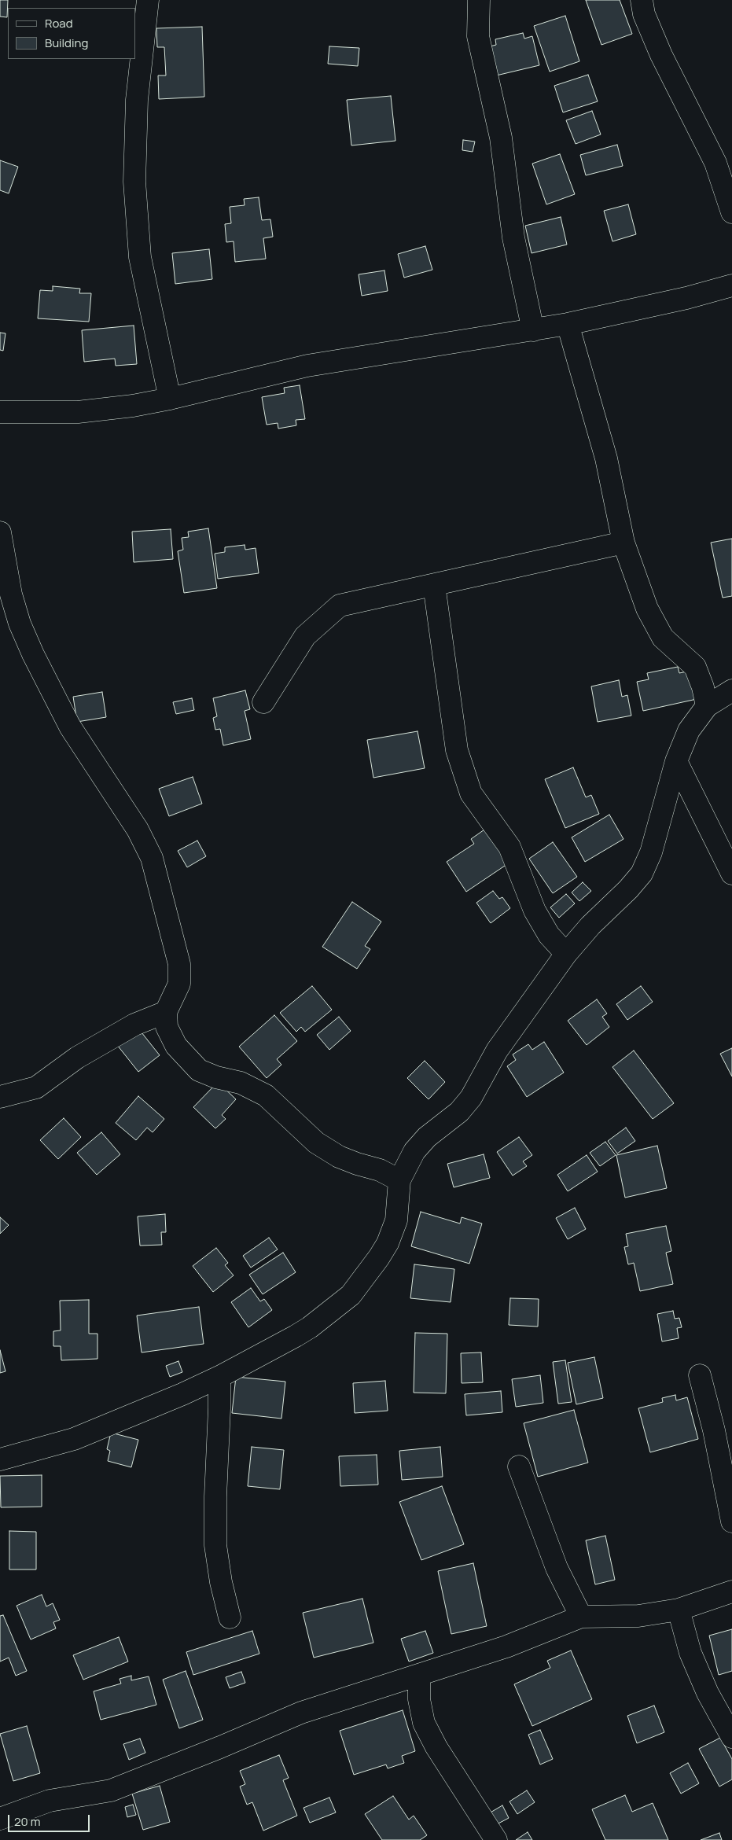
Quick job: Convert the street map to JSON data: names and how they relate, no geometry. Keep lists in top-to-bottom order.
{
  "legend": ["Road", "Building"],
  "scale_bar": "20 m"
}
